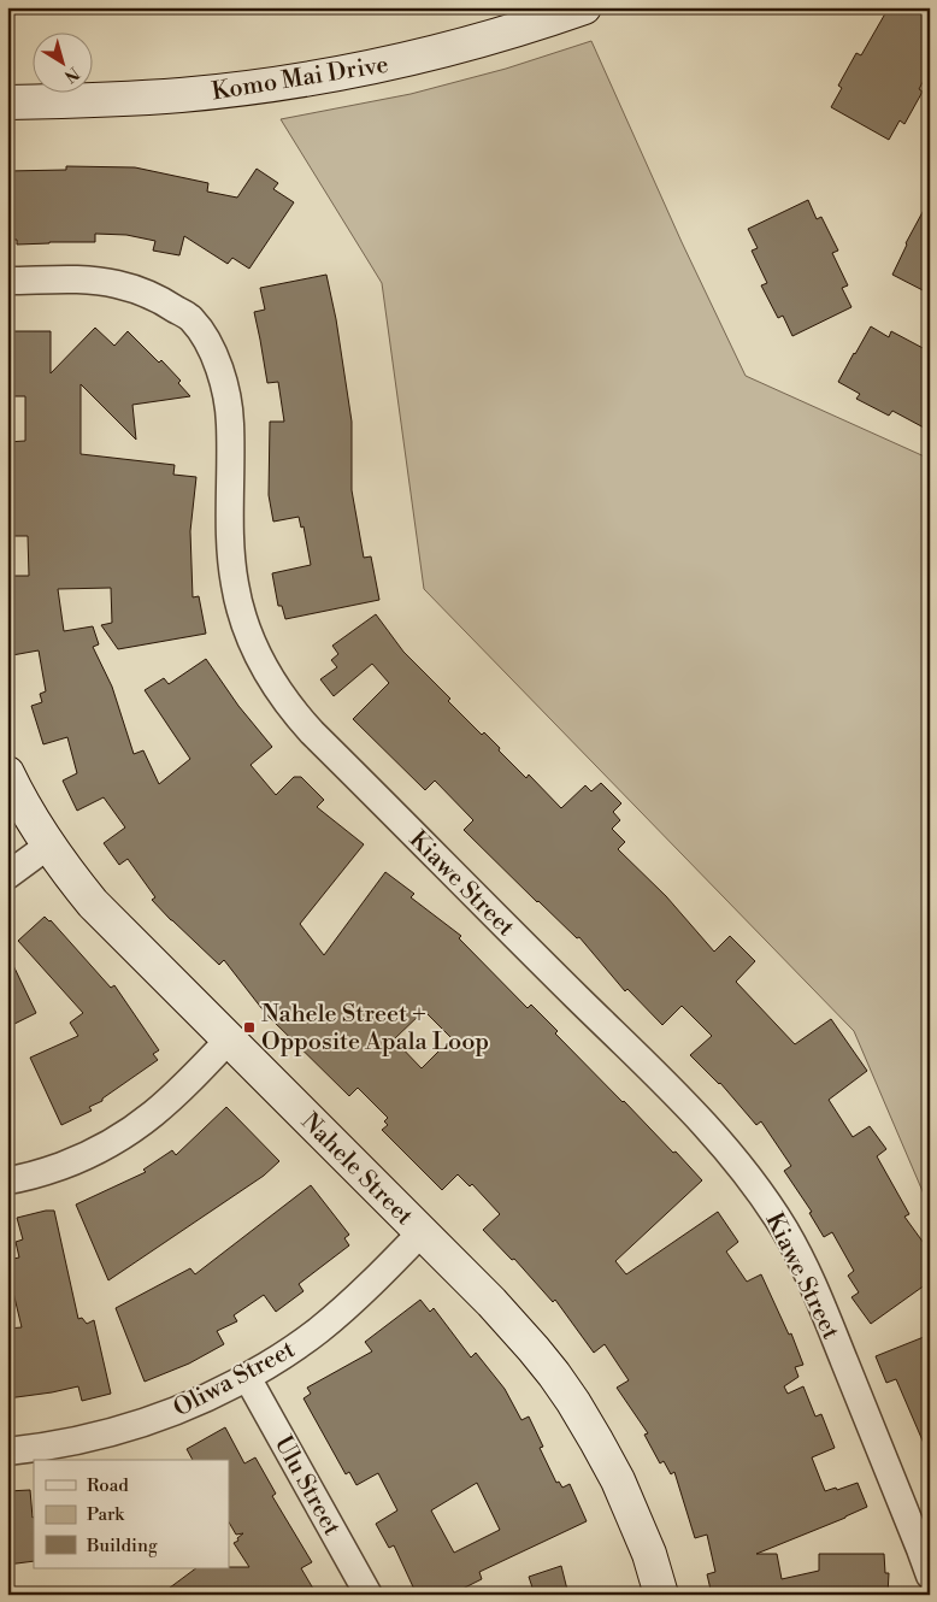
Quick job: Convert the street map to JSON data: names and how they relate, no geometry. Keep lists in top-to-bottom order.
{
  "streets": {
    "street": [
      "Komo Mai Drive",
      "Kiawe Street",
      "Nahele Street",
      "Oliwa Street",
      "Ulu Street"
    ]
  },
  "crossings": [
    ["Nahele Street", "Oliwa Street"],
    ["Oliwa Street", "Ulu Street"]
  ],
  "places": {
    "transit": ["Nahele Street + Opposite Apala Loop"]
  },
  "legend": ["Road", "Park", "Building"],
  "north": "bottom right"
}
